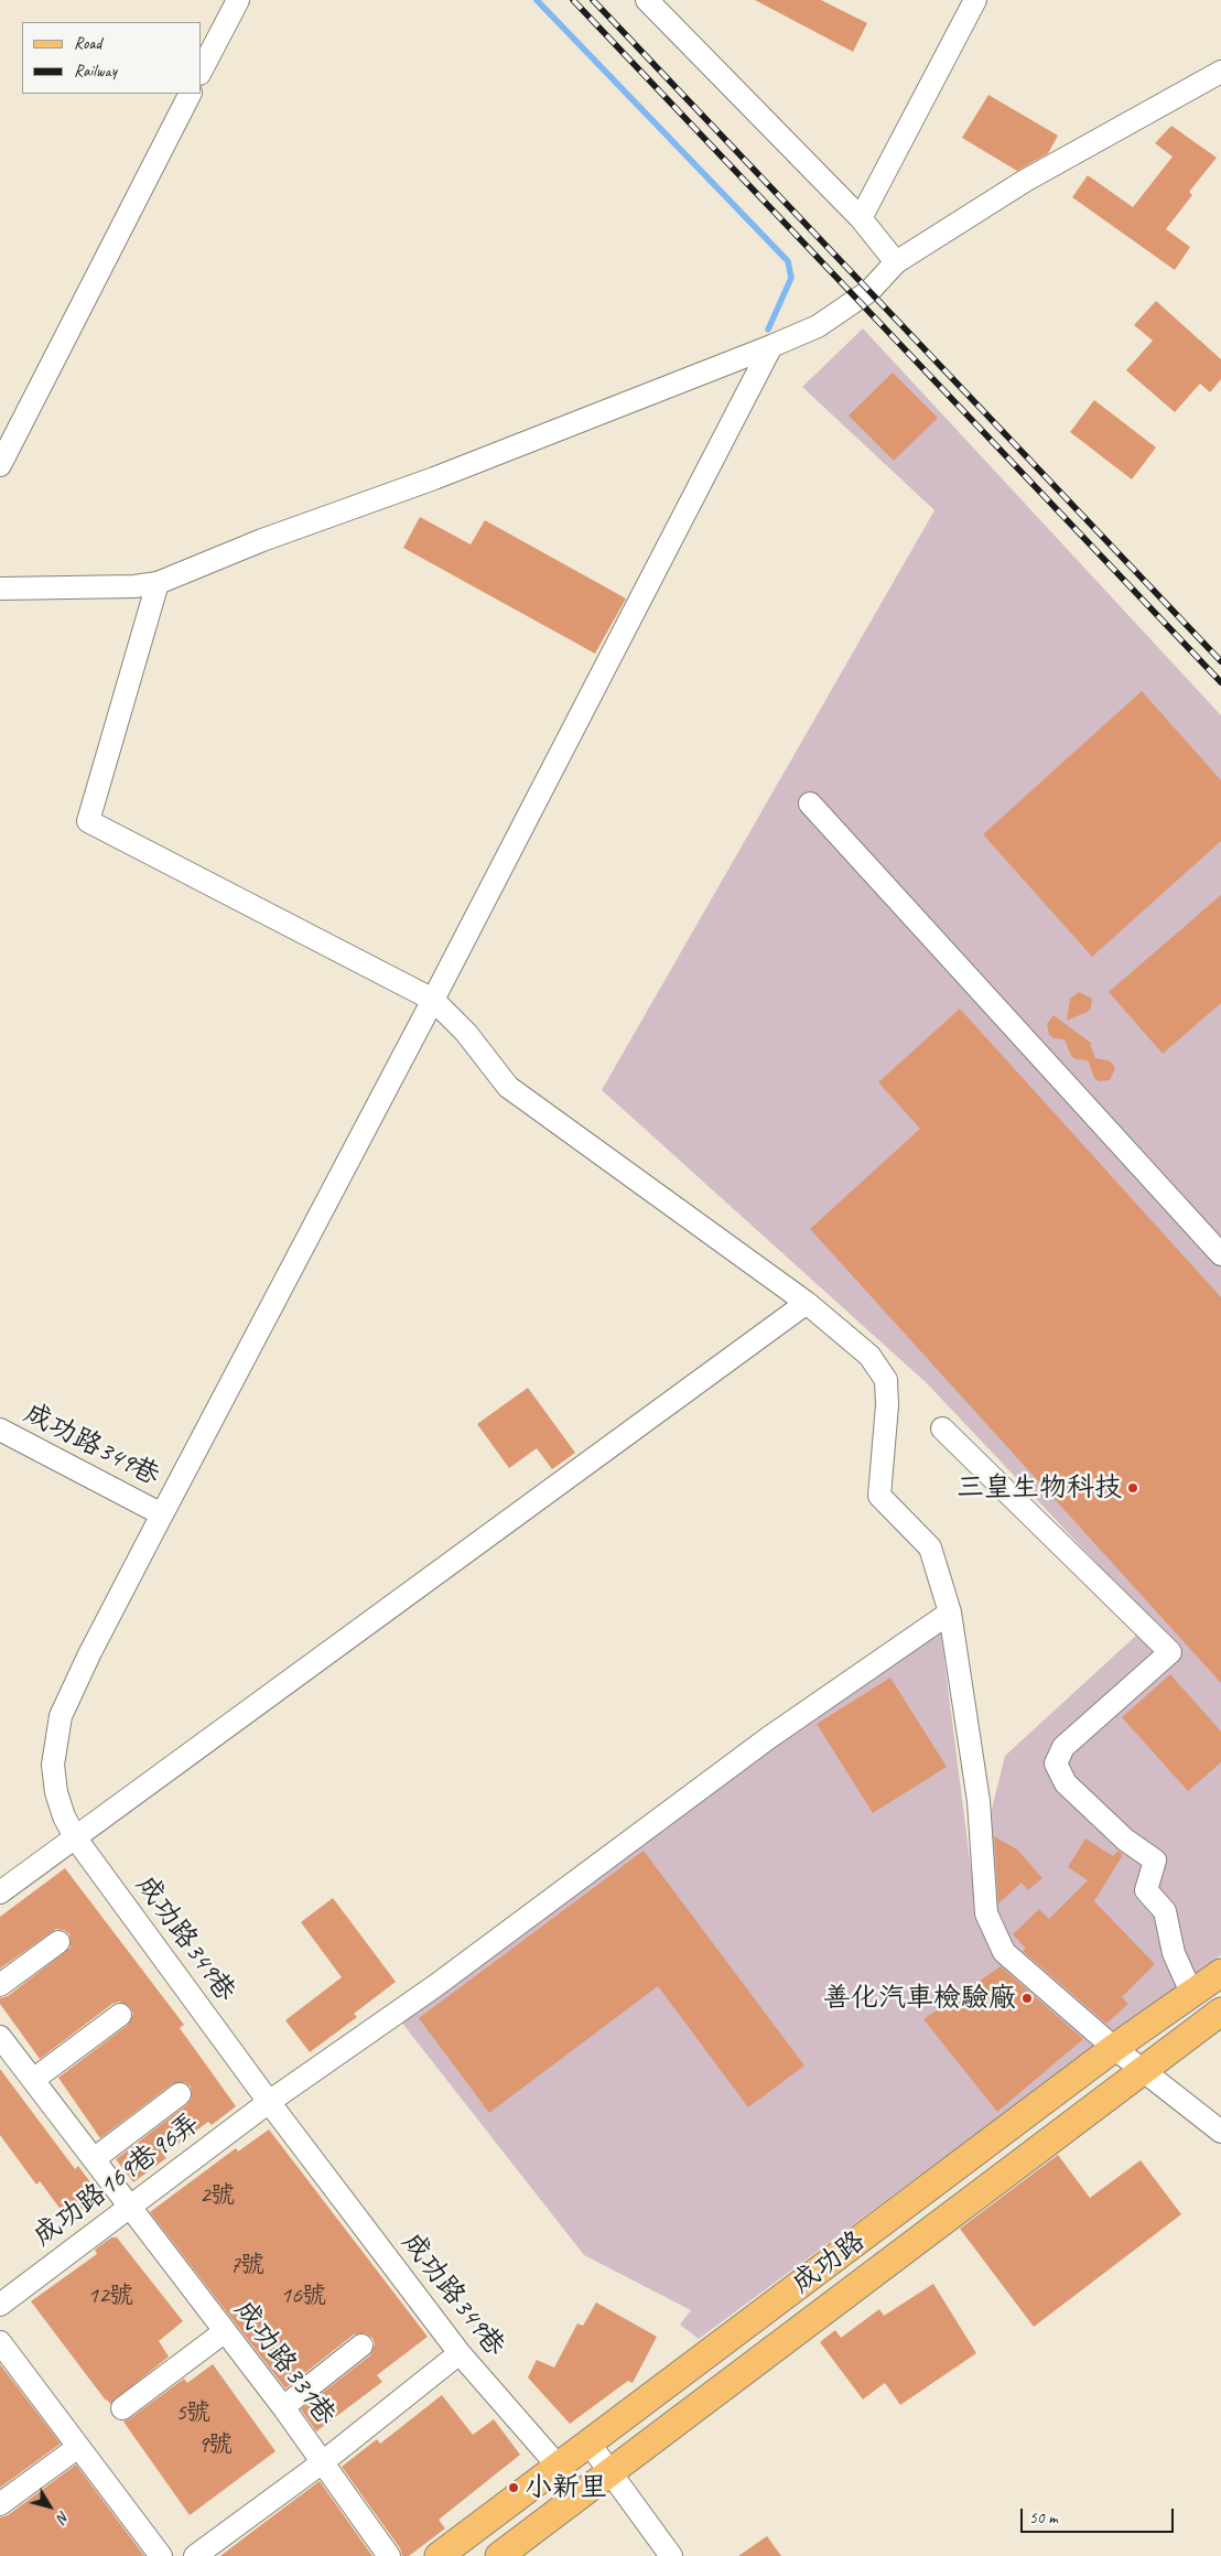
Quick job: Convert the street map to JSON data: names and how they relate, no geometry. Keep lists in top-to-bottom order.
{
  "streets": {
    "main road": ["成功路"],
    "street": ["成功路349巷", "成功路169巷96弄", "成功路331巷"]
  },
  "crossings": [
    ["成功路349巷", "成功路169巷96弄"],
    ["成功路349巷", "成功路"],
    ["成功路169巷96弄", "成功路331巷"]
  ],
  "places": ["三皇生物科技", "善化汽車檢驗廠", "小新里"],
  "house_numbers": [
    "2號",
    "7號",
    "12號",
    "16號",
    "5號",
    "9號"
  ],
  "legend": ["Road", "Railway"],
  "scale_bar": "50 m",
  "north": "bottom right"
}
